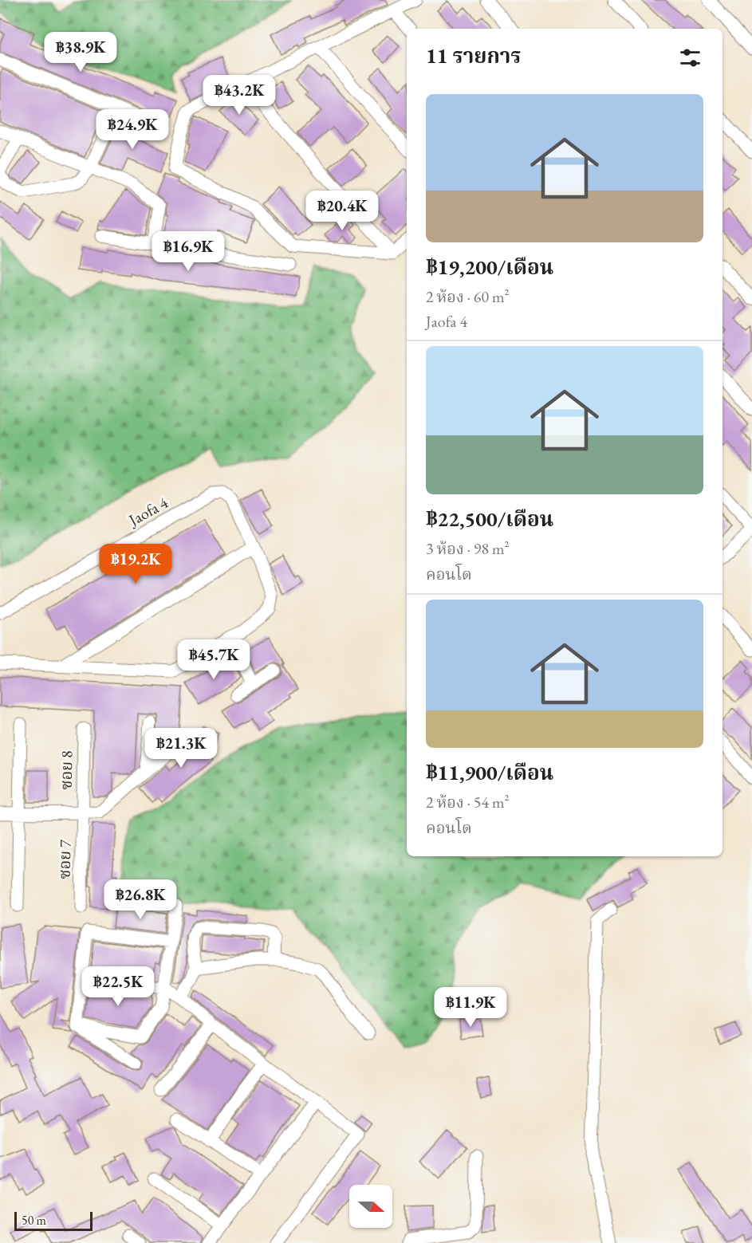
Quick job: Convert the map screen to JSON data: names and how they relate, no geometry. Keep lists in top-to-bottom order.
{
  "streets": {
    "street": ["Jaofa 4", "ซอย 8", "ซอย 7"]
  },
  "crossings": [
    ["ซอย 8", "ซอย 7"]
  ],
  "scale_bar": "50 m",
  "north": "right",
  "page": {
    "heading": "11 รายการ",
    "price": [
      "฿38.9K",
      "฿43.2K",
      "฿24.9K",
      "฿20.4K",
      "฿16.9K",
      "฿19.2K",
      "฿45.7K",
      "฿21.3K",
      "฿26.8K",
      "฿22.5K",
      "฿11.9K"
    ],
    "list": [
      {
        "name": "฿19,200/เดือน",
        "note": "2 ห้อง · 60 m² · Jaofa 4"
      },
      {
        "name": "฿22,500/เดือน",
        "note": "3 ห้อง · 98 m² · คอนโด"
      },
      {
        "name": "฿11,900/เดือน",
        "note": "2 ห้อง · 54 m² · คอนโด"
      }
    ],
    "scale": "50 m"
  }
}
